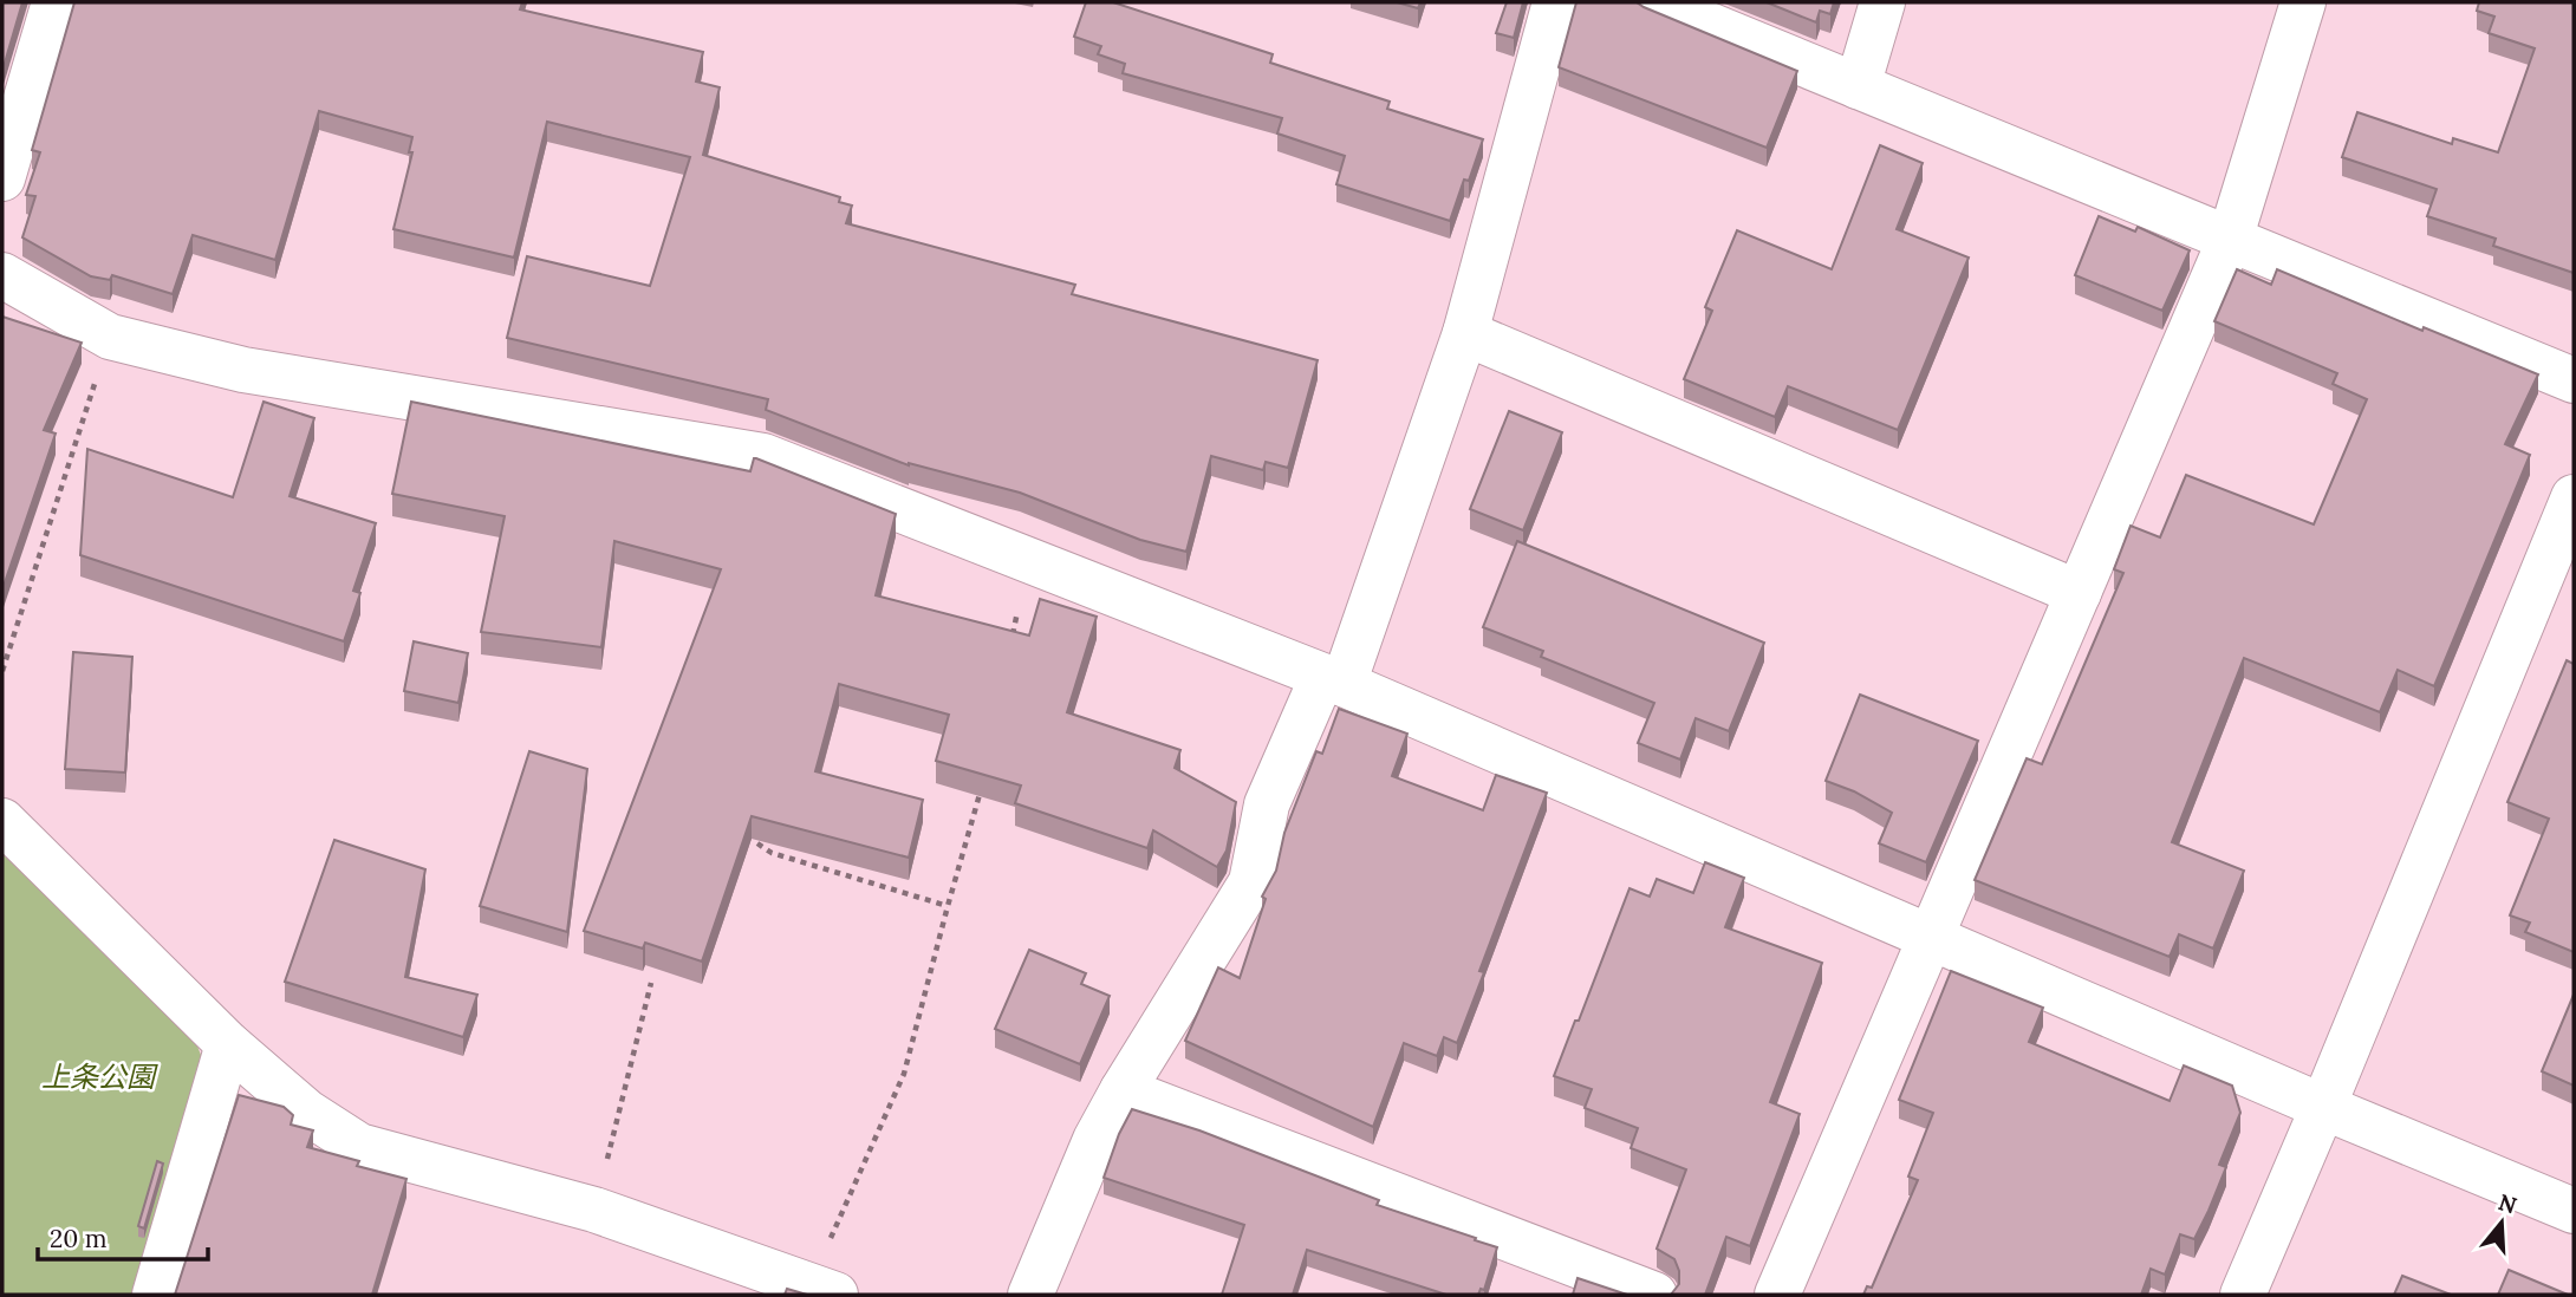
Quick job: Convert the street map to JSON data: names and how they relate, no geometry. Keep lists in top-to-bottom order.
{
  "parks": ["上条公園"],
  "scale_bar": "20 m",
  "north": "top"
}
